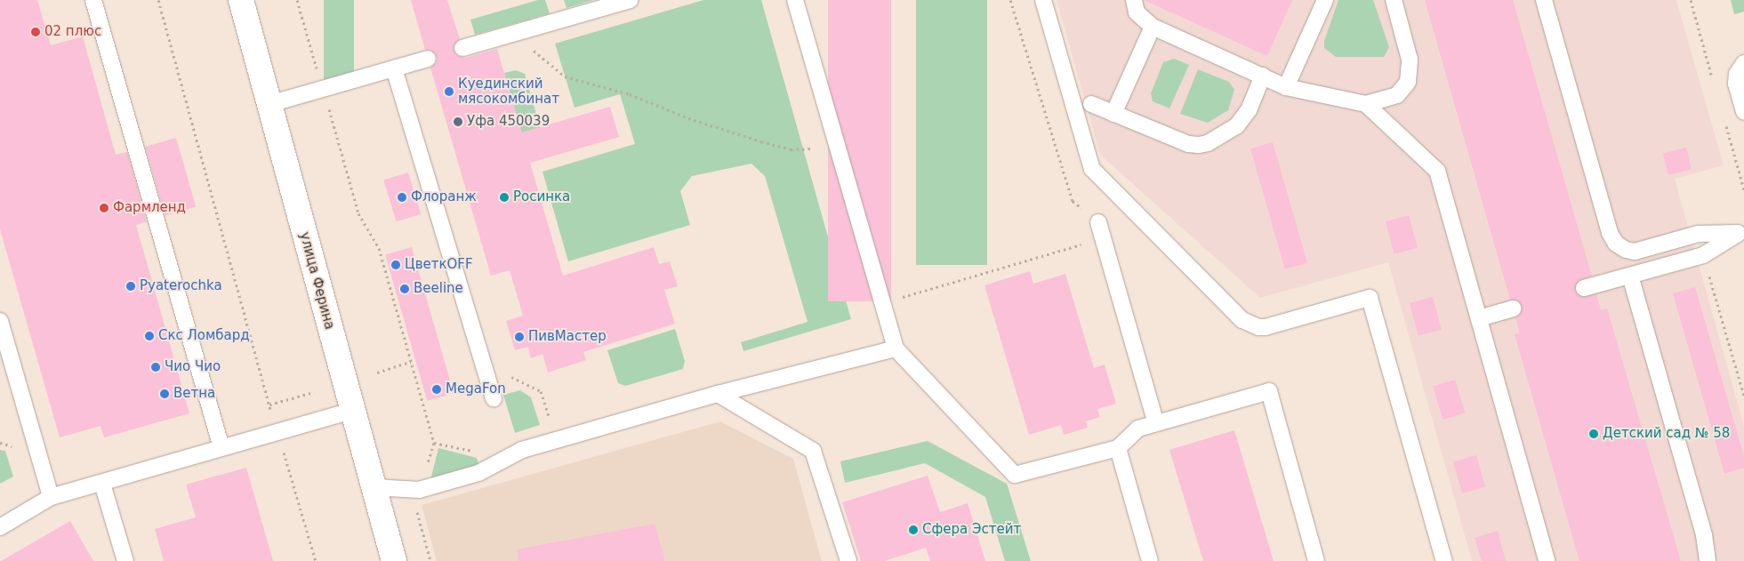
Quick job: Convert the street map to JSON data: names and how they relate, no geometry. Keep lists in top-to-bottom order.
{
  "streets": {
    "main road": ["улица Ферина"]
  },
  "places": [
    "02 плюс",
    "Куединский мясокомбинат",
    "Уфа 450039",
    "Флоранж",
    "Росинка",
    "Фармленд",
    "ЦветкOFF",
    "Pyaterochka",
    "Beeline",
    "Скс Ломбард",
    "ПивМастер",
    "Чио Чио",
    "MegaFon",
    "Ветна",
    "Детский сад № 58",
    "Сфера Эстейт"
  ]
}
